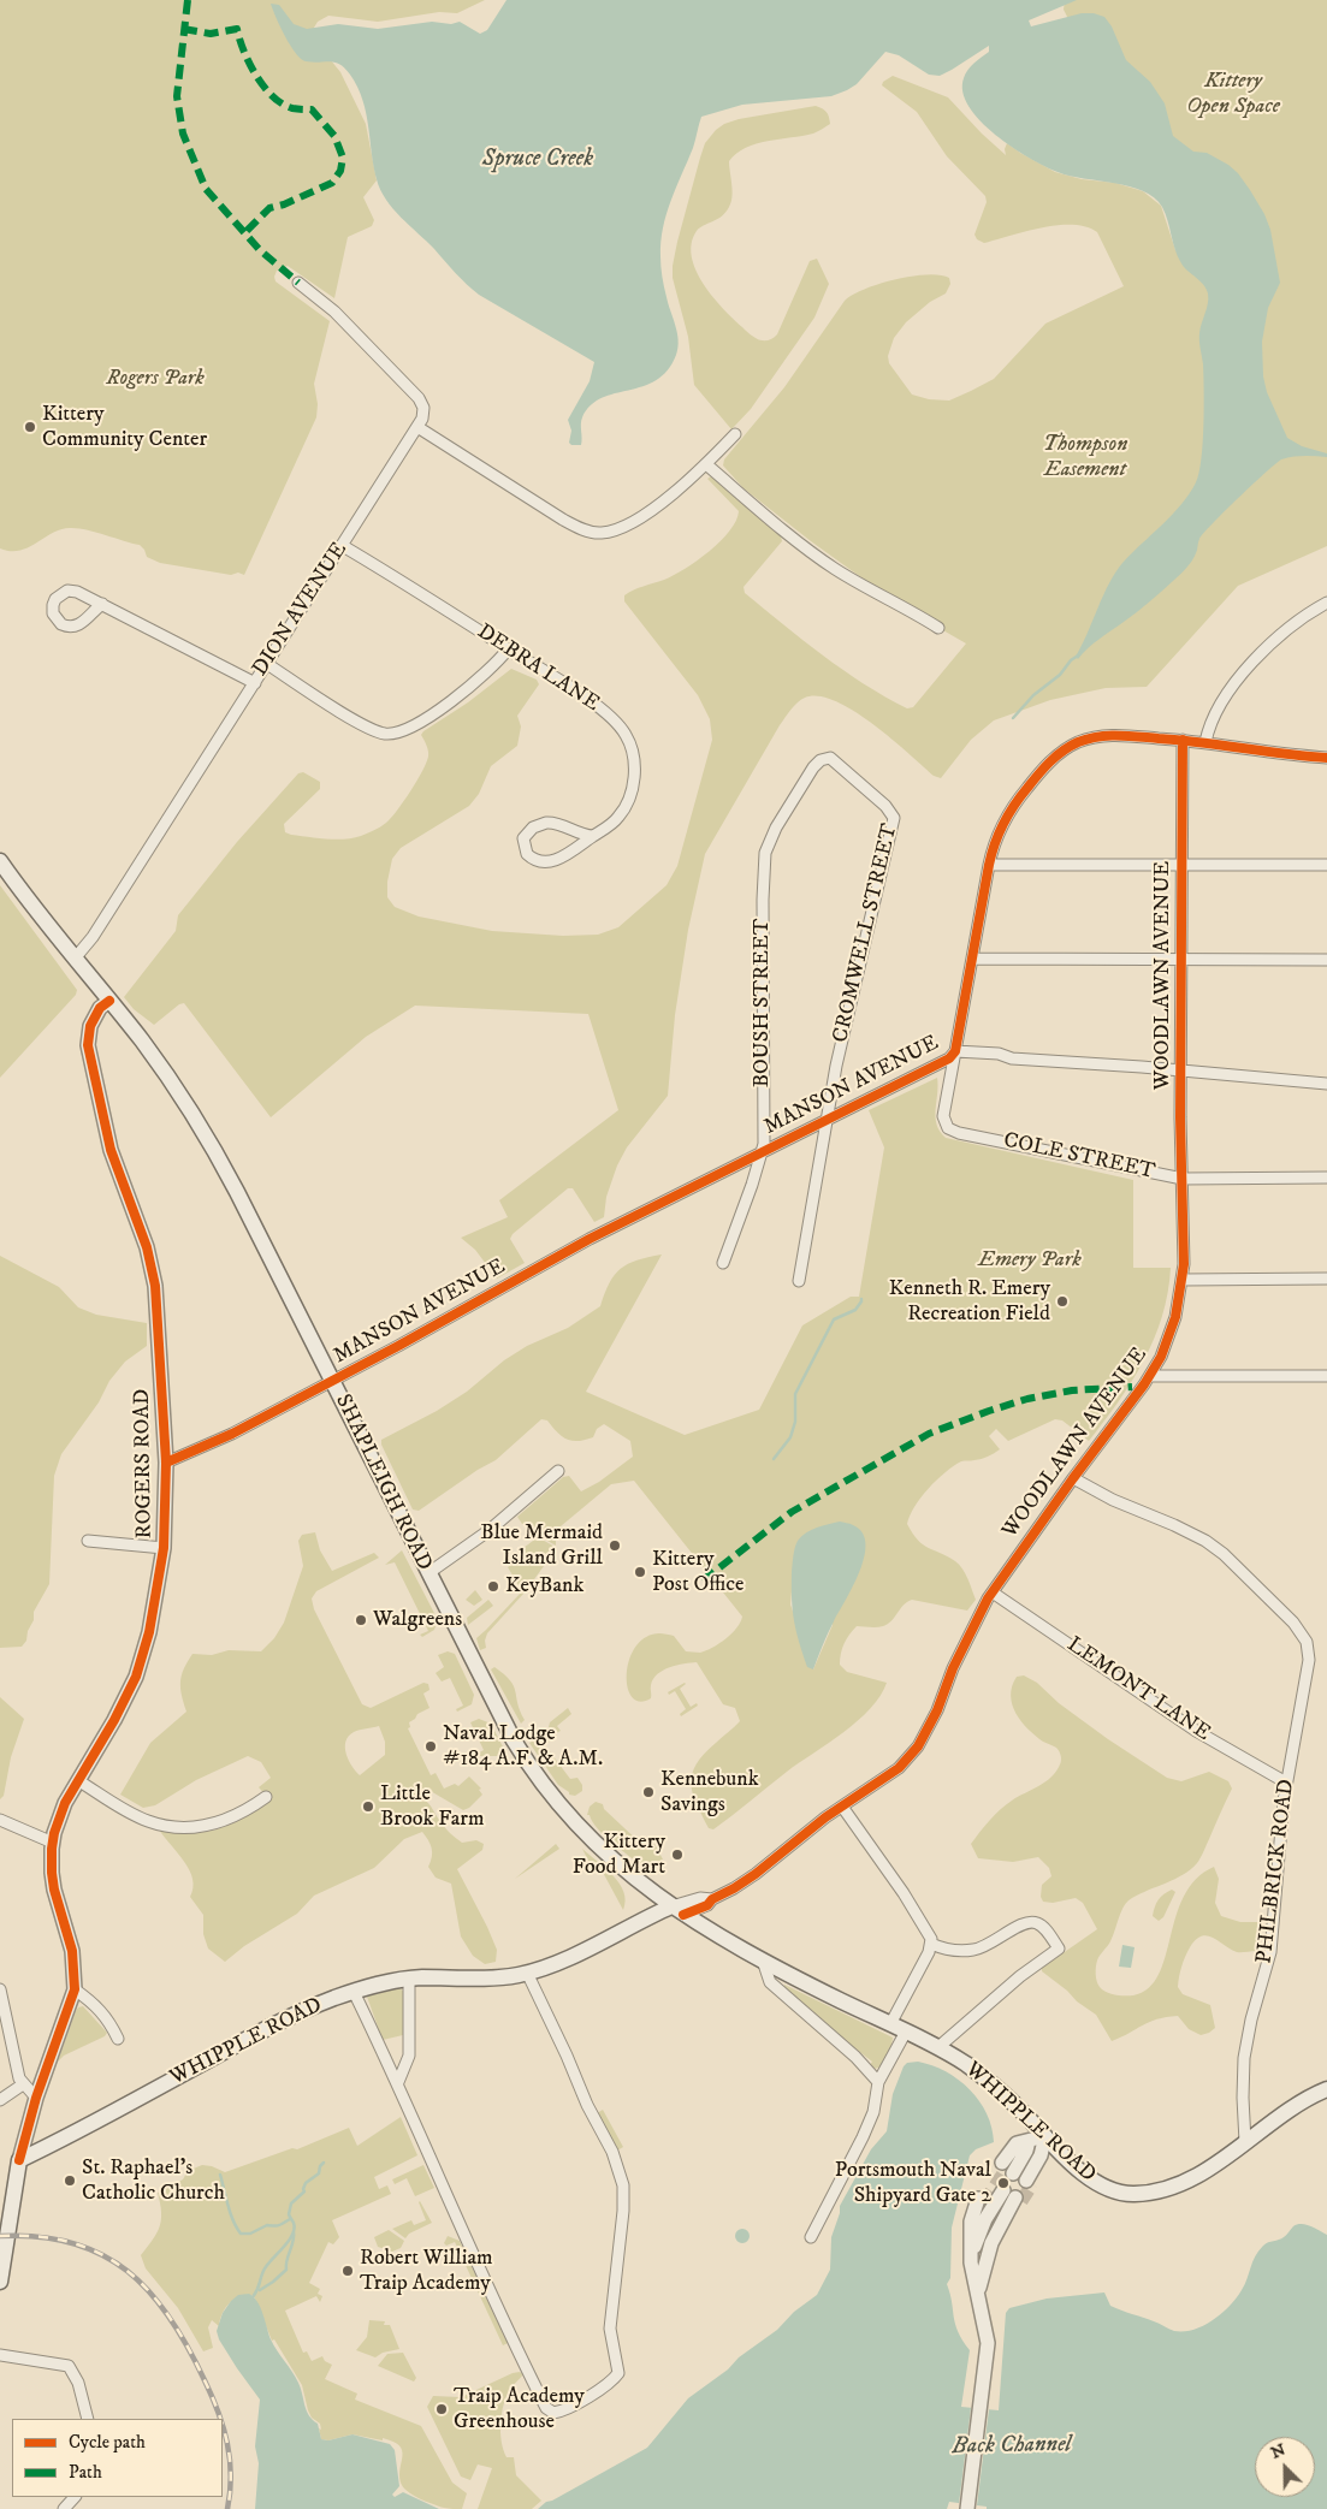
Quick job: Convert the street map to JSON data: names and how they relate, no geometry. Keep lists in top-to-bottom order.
{
  "streets": {
    "main road": ["SHAPLEIGH ROAD", "WHIPPLE ROAD"],
    "street": [
      "DION AVENUE",
      "DEBRA LANE",
      "CROMWELL STREET",
      "WOODLAWN AVENUE",
      "BOUSH STREET",
      "MANSON AVENUE",
      "COLE STREET",
      "ROGERS ROAD",
      "LEMONT LANE",
      "PHILBRICK ROAD"
    ]
  },
  "crossings": [
    ["DION AVENUE", "DEBRA LANE"],
    ["CROMWELL STREET", "BOUSH STREET"],
    ["CROMWELL STREET", "MANSON AVENUE"],
    ["WOODLAWN AVENUE", "MANSON AVENUE"],
    ["WOODLAWN AVENUE", "COLE STREET"],
    ["WOODLAWN AVENUE", "SHAPLEIGH ROAD"],
    ["WOODLAWN AVENUE", "LEMONT LANE"],
    ["WOODLAWN AVENUE", "PHILBRICK ROAD"],
    ["WOODLAWN AVENUE", "WHIPPLE ROAD"],
    ["BOUSH STREET", "MANSON AVENUE"],
    ["MANSON AVENUE", "COLE STREET"],
    ["MANSON AVENUE", "ROGERS ROAD"],
    ["MANSON AVENUE", "SHAPLEIGH ROAD"],
    ["ROGERS ROAD", "SHAPLEIGH ROAD"],
    ["ROGERS ROAD", "WHIPPLE ROAD"],
    ["SHAPLEIGH ROAD", "WHIPPLE ROAD"],
    ["LEMONT LANE", "PHILBRICK ROAD"],
    ["PHILBRICK ROAD", "WHIPPLE ROAD"]
  ],
  "water": ["Spruce Creek", "Back Channel"],
  "parks": [
    "Kittery Open Space",
    "Rogers Park",
    "Thompson Easement",
    "Emery Park"
  ],
  "places": [
    "Kittery Community Center",
    "Kenneth R. Emery Recreation Field",
    "Blue Mermaid Island Grill",
    "Kittery Post Office",
    "KeyBank",
    "Walgreens",
    "Naval Lodge #184 A.F. & A.M.",
    "Kennebunk Savings",
    "Little Brook Farm",
    "Kittery Food Mart",
    "St. Raphael's Catholic Church",
    "Portsmouth Naval Shipyard Gate 2",
    "Robert William Traip Academy",
    "Traip Academy Greenhouse"
  ],
  "legend": ["Cycle path", "Path"],
  "north": "top left"
}
